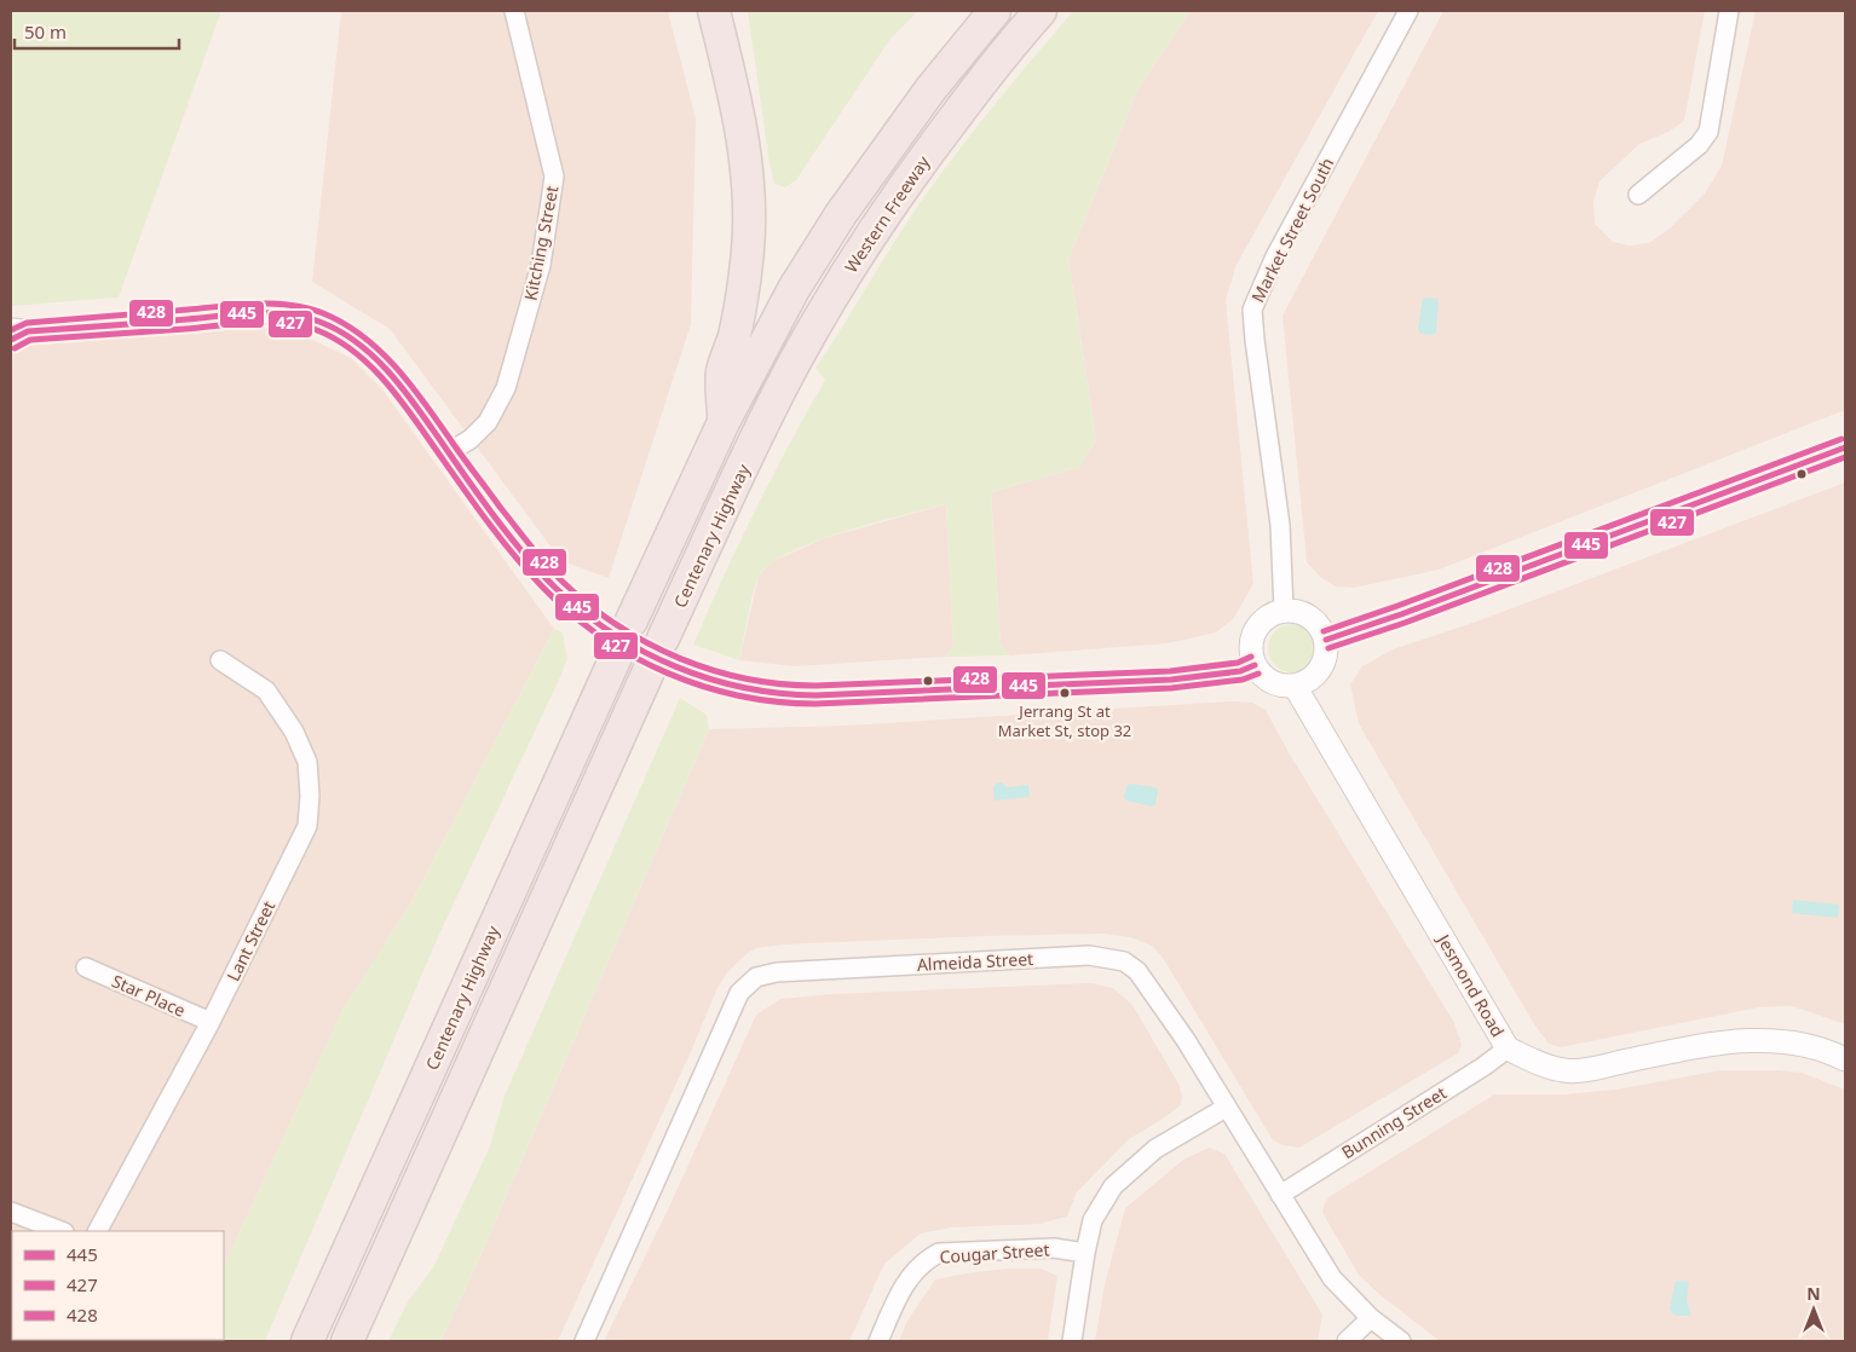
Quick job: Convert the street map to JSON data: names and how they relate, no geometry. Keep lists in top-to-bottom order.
{
  "streets": {
    "highway": ["Western Freeway", "Centenary Highway"],
    "street": [
      "Market Street South",
      "Kitching Street",
      "Lant Street",
      "Almeida Street",
      "Jesmond Road",
      "Star Place",
      "Bunning Street",
      "Cougar Street"
    ]
  },
  "crossings": [
    ["Western Freeway", "Centenary Highway"],
    ["Market Street South", "Jesmond Road"],
    ["Lant Street", "Star Place"],
    ["Almeida Street", "Bunning Street"],
    ["Jesmond Road", "Bunning Street"]
  ],
  "places": ["Jerrang St at Market St, stop 32"],
  "lines": ["transit line 428", "transit line 445", "transit line 427"],
  "legend": ["445", "427", "428"],
  "scale_bar": "50 m",
  "north": "top"
}
